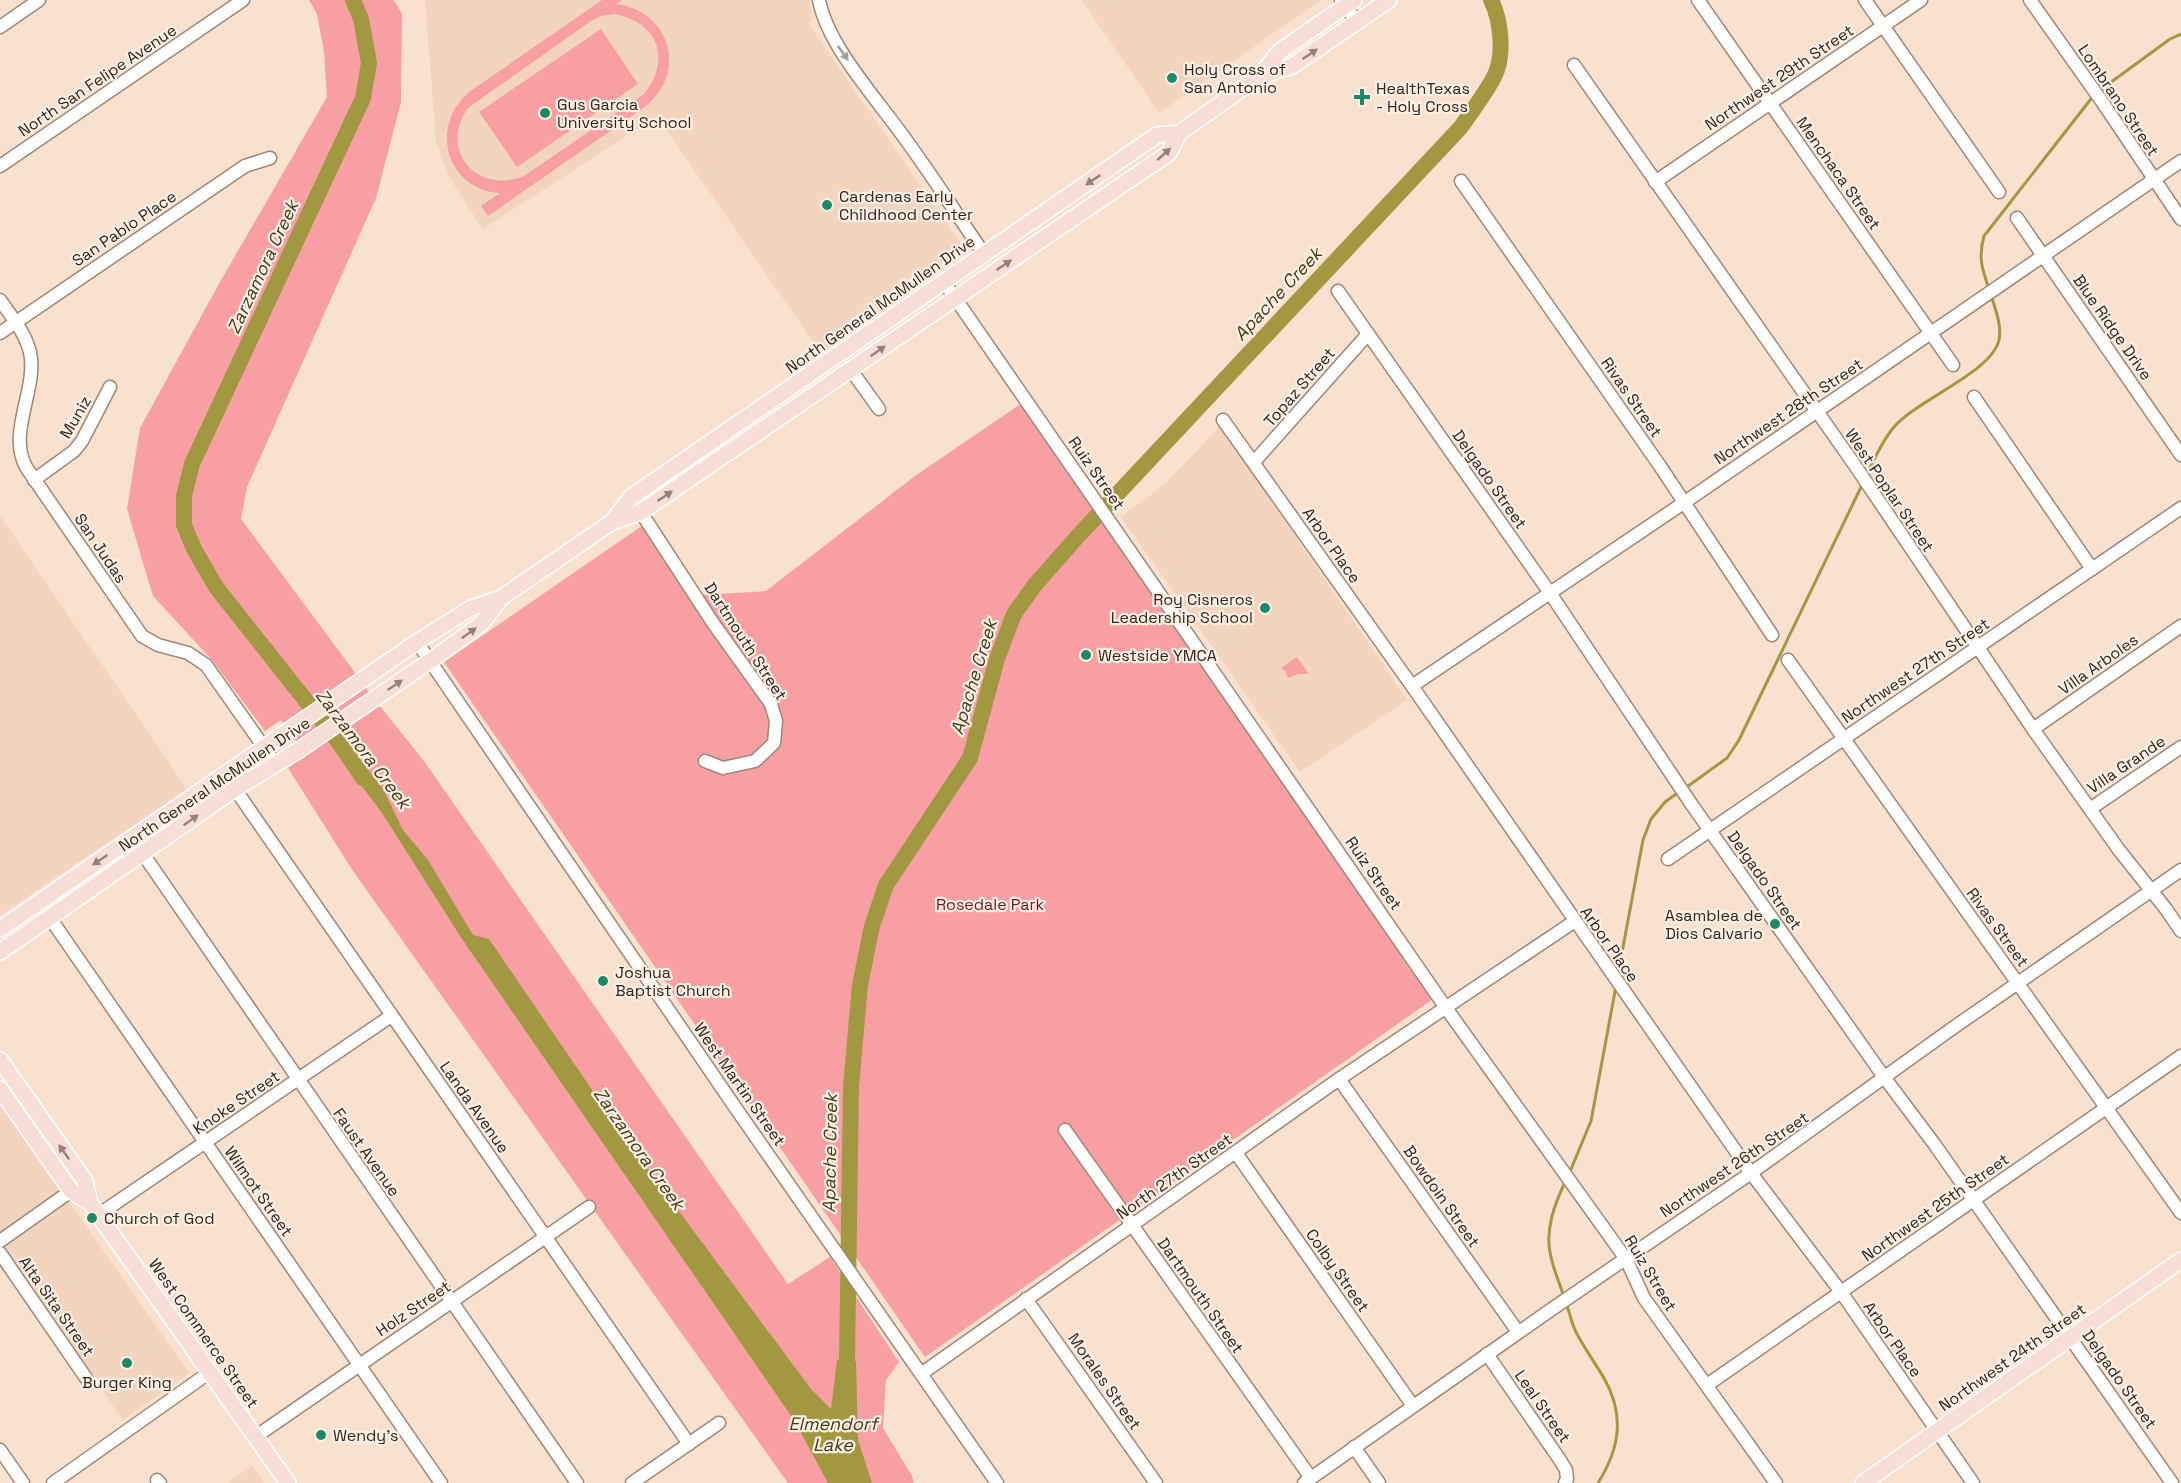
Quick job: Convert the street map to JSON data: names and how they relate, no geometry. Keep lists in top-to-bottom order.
{
  "streets": {
    "main road": ["North General McMullen Drive", "West Commerce Street", "Northwest 24th Street"],
    "street": [
      "Northwest 29th Street",
      "North San Felipe Avenue",
      "Lombrano Street",
      "Menchaca Street",
      "San Pablo Place",
      "Blue Ridge Drive",
      "Topaz Street",
      "Rivas Street",
      "Northwest 28th Street",
      "Muniz",
      "Ruiz Street",
      "Delgado Street",
      "West Poplar Street",
      "Arbor Place",
      "San Judas",
      "Dartmouth Street",
      "Villa Arboles",
      "Northwest 27th Street",
      "Villa Grande",
      "West Martin Street",
      "Knoke Street",
      "Landa Avenue",
      "Faust Avenue",
      "Northwest 26th Street",
      "North 27th Street",
      "Wilmot Street",
      "Bowdoin Street",
      "Northwest 25th Street",
      "Colby Street",
      "Alta Sita Street",
      "Holz Street",
      "Morales Street",
      "Leal Street"
    ]
  },
  "crossings": [
    ["Northwest 29th Street", "Menchaca Street"],
    ["Northwest 29th Street", "West Poplar Street"],
    ["Lombrano Street", "Northwest 28th Street"],
    ["Menchaca Street", "Northwest 28th Street"],
    ["San Pablo Place", "San Judas"],
    ["North General McMullen Drive", "Ruiz Street"],
    ["North General McMullen Drive", "San Judas"],
    ["North General McMullen Drive", "Dartmouth Street"],
    ["North General McMullen Drive", "West Martin Street"],
    ["North General McMullen Drive", "Landa Avenue"],
    ["North General McMullen Drive", "Faust Avenue"],
    ["North General McMullen Drive", "Wilmot Street"],
    ["Blue Ridge Drive", "Northwest 28th Street"],
    ["Topaz Street", "Delgado Street"],
    ["Topaz Street", "Arbor Place"],
    ["Rivas Street", "Northwest 28th Street"],
    ["Rivas Street", "Northwest 27th Street"],
    ["Rivas Street", "Northwest 26th Street"],
    ["Rivas Street", "Northwest 25th Street"],
    ["Northwest 28th Street", "Delgado Street"],
    ["Northwest 28th Street", "West Poplar Street"],
    ["Northwest 28th Street", "Arbor Place"],
    ["Muniz", "San Judas"],
    ["Ruiz Street", "Northwest 26th Street"],
    ["Ruiz Street", "North 27th Street"],
    ["Ruiz Street", "Northwest 25th Street"],
    ["Delgado Street", "Northwest 27th Street"],
    ["Delgado Street", "Northwest 26th Street"],
    ["Delgado Street", "Northwest 25th Street"],
    ["Delgado Street", "Northwest 24th Street"],
    ["West Poplar Street", "Villa Arboles"],
    ["West Poplar Street", "Northwest 27th Street"],
    ["West Poplar Street", "Villa Grande"],
    ["West Poplar Street", "Northwest 26th Street"],
    ["Arbor Place", "Northwest 26th Street"],
    ["Arbor Place", "Northwest 25th Street"],
    ["Arbor Place", "Northwest 24th Street"],
    ["Dartmouth Street", "Northwest 26th Street"],
    ["Dartmouth Street", "North 27th Street"],
    ["West Martin Street", "North 27th Street"],
    ["Knoke Street", "Landa Avenue"],
    ["Knoke Street", "Faust Avenue"],
    ["Knoke Street", "Wilmot Street"],
    ["Knoke Street", "West Commerce Street"],
    ["Landa Avenue", "Holz Street"],
    ["Faust Avenue", "Holz Street"],
    ["Northwest 26th Street", "Bowdoin Street"],
    ["Northwest 26th Street", "Colby Street"],
    ["Northwest 26th Street", "Leal Street"],
    ["North 27th Street", "Bowdoin Street"],
    ["North 27th Street", "Colby Street"],
    ["North 27th Street", "Morales Street"],
    ["Wilmot Street", "Holz Street"],
    ["Holz Street", "West Commerce Street"]
  ],
  "water": ["Zarzamora Creek", "Apache Creek", "Elmendorf Lake"],
  "parks": ["Rosedale Park"],
  "places": {
    "other": [
      "Holy Cross of San Antonio",
      "Gus Garcia University School",
      "Cardenas Early Childhood Center",
      "Roy Cisneros Leadership School",
      "Westside YMCA",
      "Asamblea de Dios Calvario",
      "Joshua Baptist Church",
      "Church of God",
      "Burger King",
      "Wendy's"
    ],
    "health": ["HealthTexas - Holy Cross"]
  }
}
